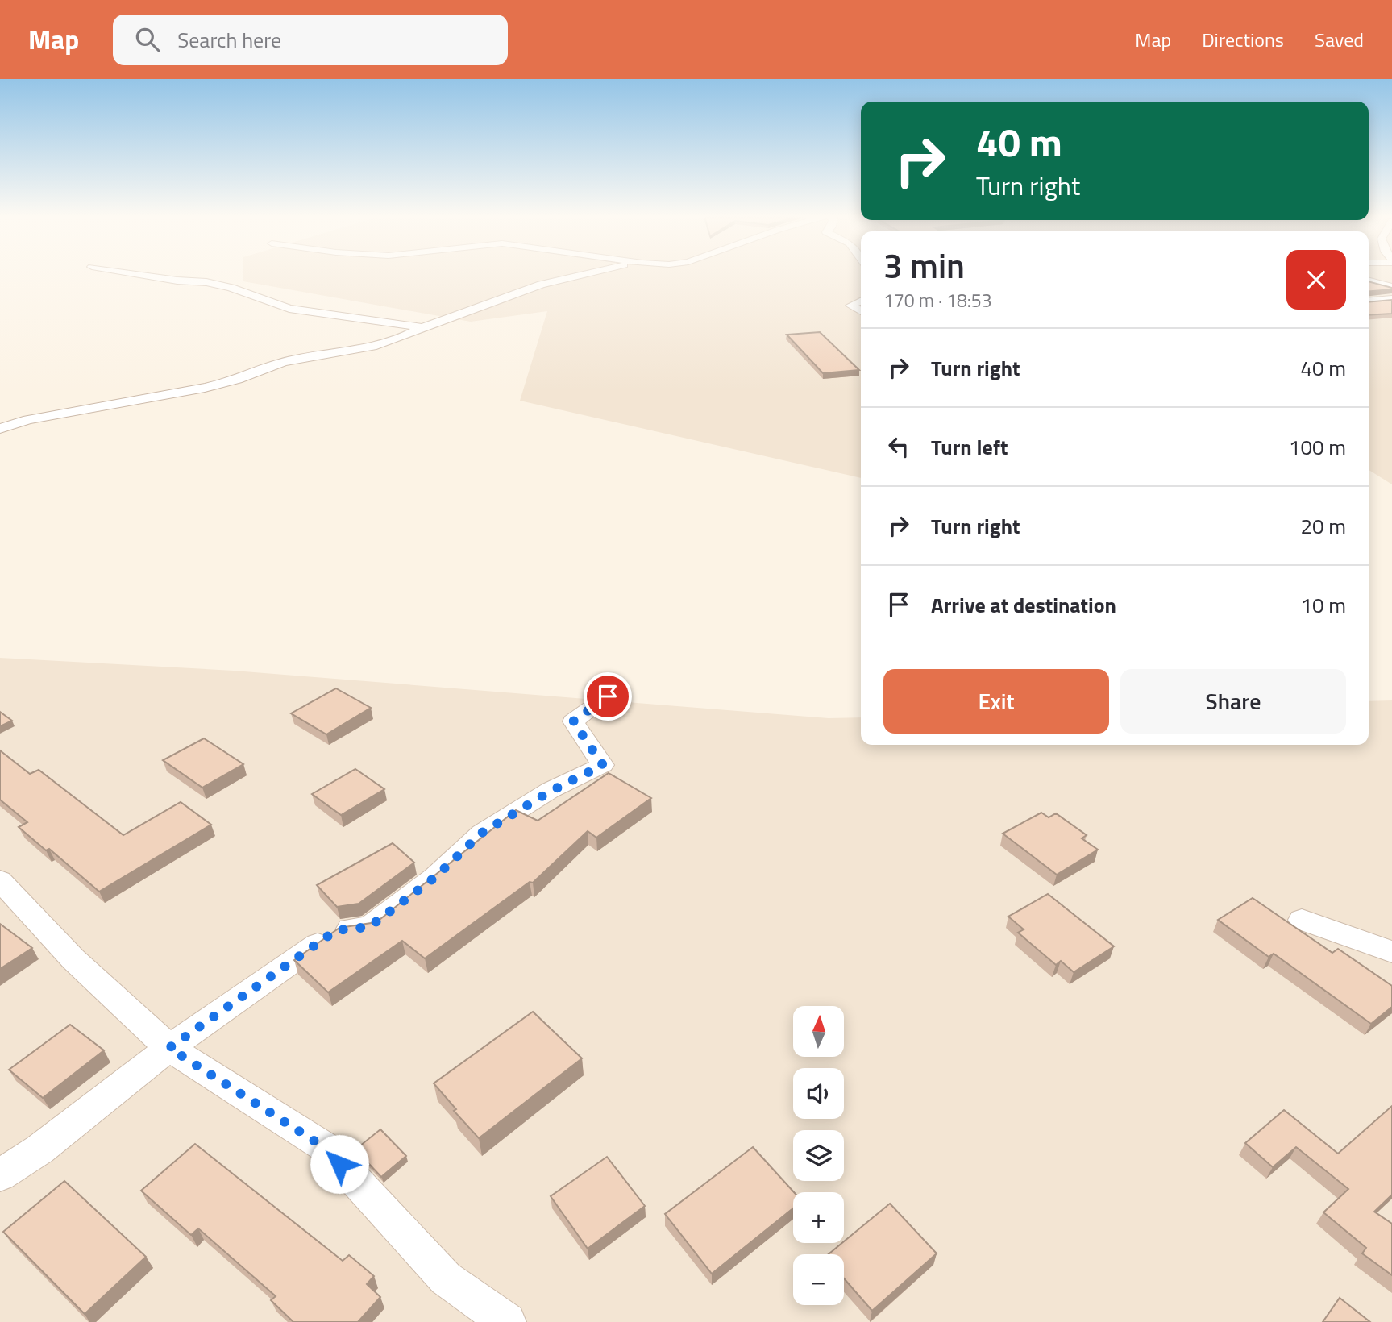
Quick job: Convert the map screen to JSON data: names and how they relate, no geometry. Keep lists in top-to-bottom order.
{
  "north": "top",
  "page": {
    "header": "Map",
    "search": "Search here",
    "nav": ["Map", "Directions", "Saved"],
    "turn": ["40 m", "Turn right"],
    "heading": ["3 min", "170 m · 18:53"],
    "list": [
      {
        "name": "Turn right",
        "value": "40 m"
      },
      {
        "name": "Turn left",
        "value": "100 m"
      },
      {
        "name": "Turn right",
        "value": "20 m"
      },
      {
        "name": "Arrive at destination",
        "value": "10 m"
      }
    ],
    "buttons": ["Exit", "Share"],
    "map_buttons": ["+", "−"]
  }
}
